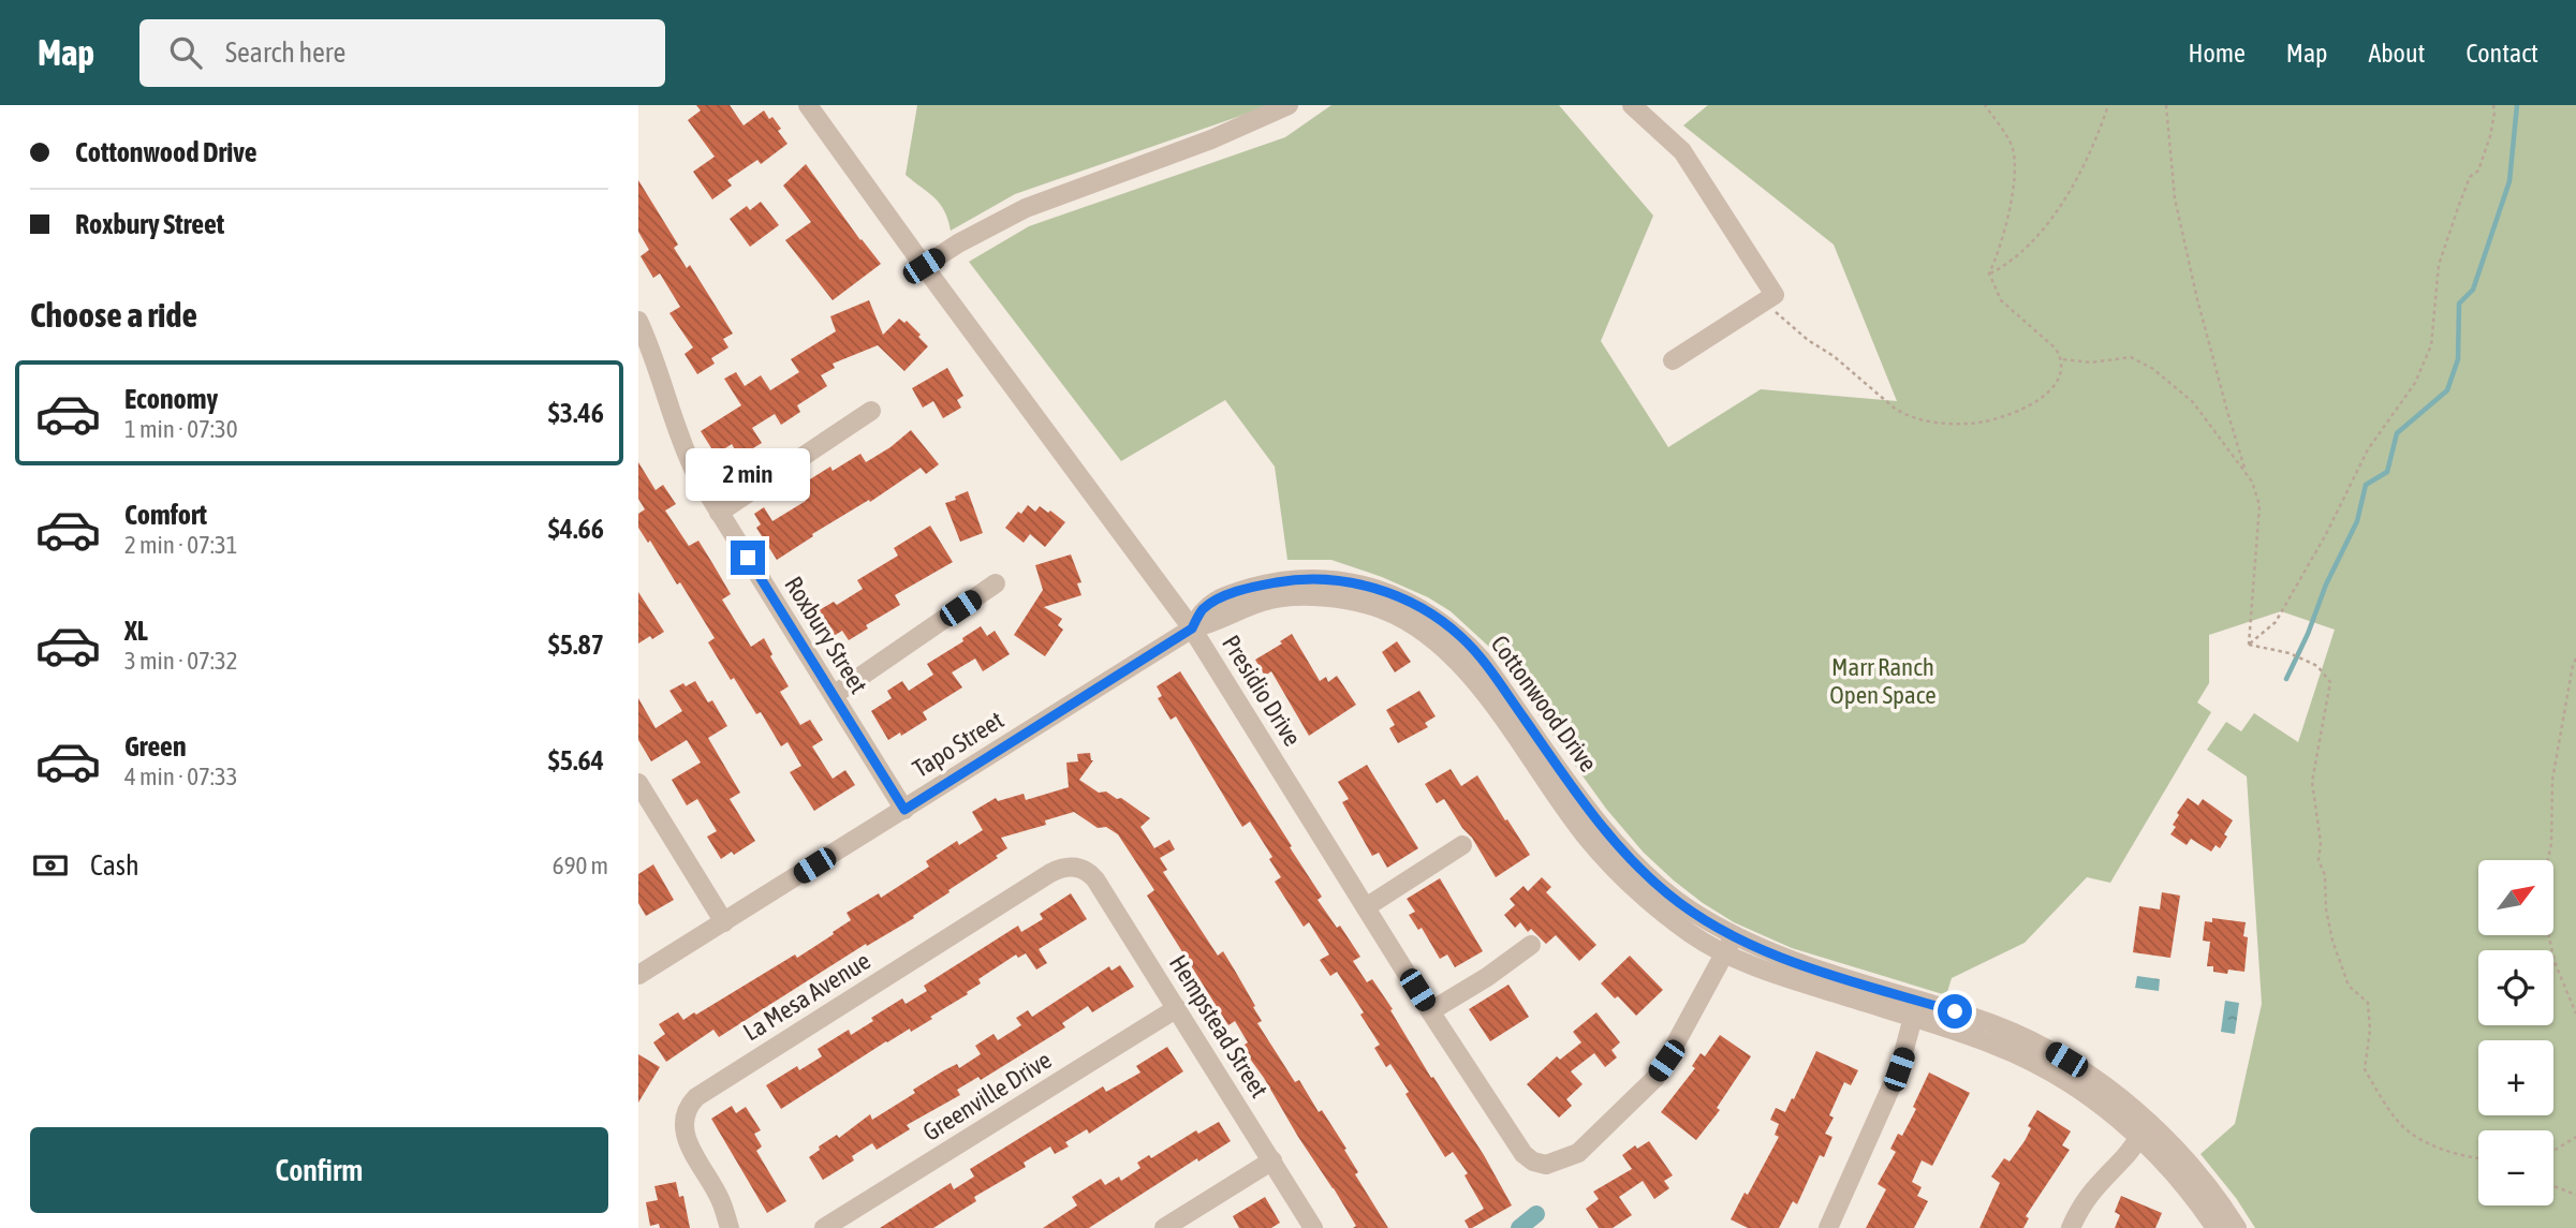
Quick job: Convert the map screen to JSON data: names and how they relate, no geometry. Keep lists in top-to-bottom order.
{
  "streets": {
    "street": [
      "Roxbury Street",
      "Presidio Drive",
      "Cottonwood Drive",
      "Tapo Street",
      "La Mesa Avenue",
      "Hempstead Street",
      "Greenville Drive"
    ]
  },
  "crossings": [
    ["Roxbury Street", "Tapo Street"],
    ["Presidio Drive", "Cottonwood Drive"],
    ["Presidio Drive", "Tapo Street"],
    ["Cottonwood Drive", "Tapo Street"],
    ["La Mesa Avenue", "Hempstead Street"],
    ["Hempstead Street", "Greenville Drive"]
  ],
  "parks": ["Marr Ranch Open Space"],
  "north": "top right",
  "page": {
    "header": "Map",
    "search": "Search here",
    "nav": [
      "Home",
      "Map",
      "About",
      "Contact"
    ],
    "banner": ["Cottonwood Drive", "Roxbury Street"],
    "heading": "Choose a ride",
    "list": [
      {
        "name": "Economy",
        "note": "1 min · 07:30",
        "value": "$3.46"
      },
      {
        "name": "Comfort",
        "note": "2 min · 07:31",
        "value": "$4.66"
      },
      {
        "name": "XL",
        "note": "3 min · 07:32",
        "value": "$5.87"
      },
      {
        "name": "Green",
        "note": "4 min · 07:33",
        "value": "$5.64"
      }
    ],
    "bubble": "2 min",
    "pay": ["Cash", "690 m"],
    "map_buttons": ["+", "−"],
    "buttons": "Confirm"
  }
}
